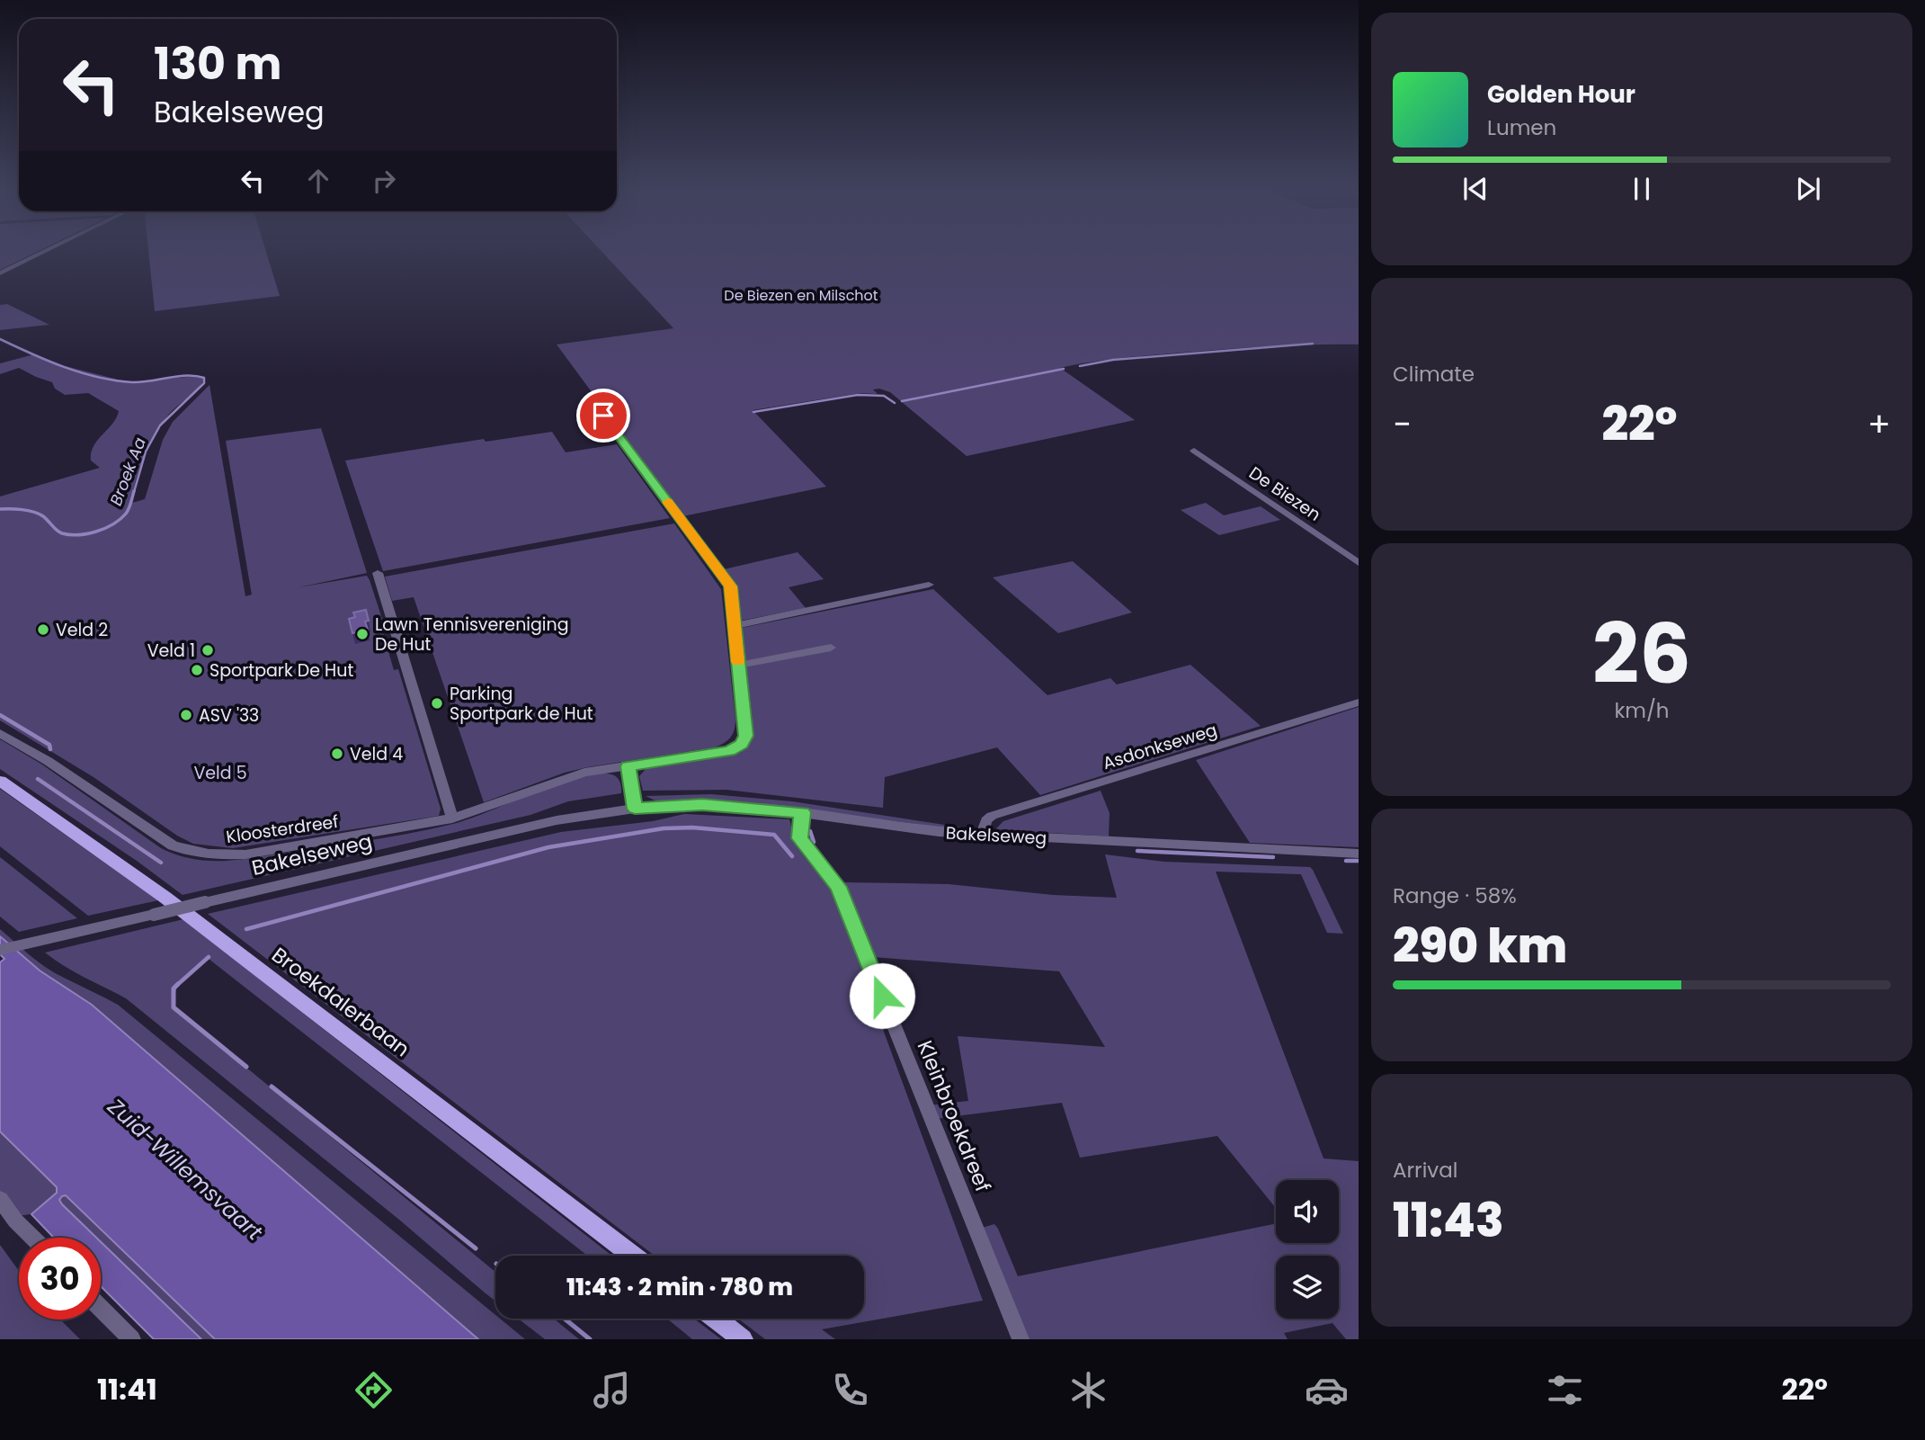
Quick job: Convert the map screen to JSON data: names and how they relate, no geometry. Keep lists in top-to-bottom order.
{
  "streets": {
    "main road": ["Broekdalerbaan"],
    "street": [
      "De Biezen",
      "Asdonkseweg",
      "Kloosterdreef",
      "Bakelseweg",
      "Kleinbroekdreef"
    ]
  },
  "crossings": [
    ["Asdonkseweg", "Bakelseweg"],
    ["Bakelseweg", "Kleinbroekdreef"]
  ],
  "water": ["Broek Aa", "Zuid-Willemsvaart"],
  "parks": ["De Biezen en Milschot", "Veld 5"],
  "places": [
    "Veld 2",
    "Lawn Tennisvereniging De Hut",
    "Veld 1",
    "Sportpark De Hut",
    "Parking Sportpark de Hut",
    "ASV '33",
    "Veld 4"
  ],
  "page": {
    "turn": ["130 m", "Bakelseweg"],
    "song": ["Golden Hour", "Lumen"],
    "tile": [
      "Climate",
      ["26", "km/h"],
      ["Range · 58%", "290 km"],
      ["Arrival", "11:43"]
    ],
    "heat": ["−", "22°", "+"],
    "limit": "30",
    "trip": "11:43 · 2 min · 780 m",
    "tabs": ["11:41", "22°"]
  }
}
